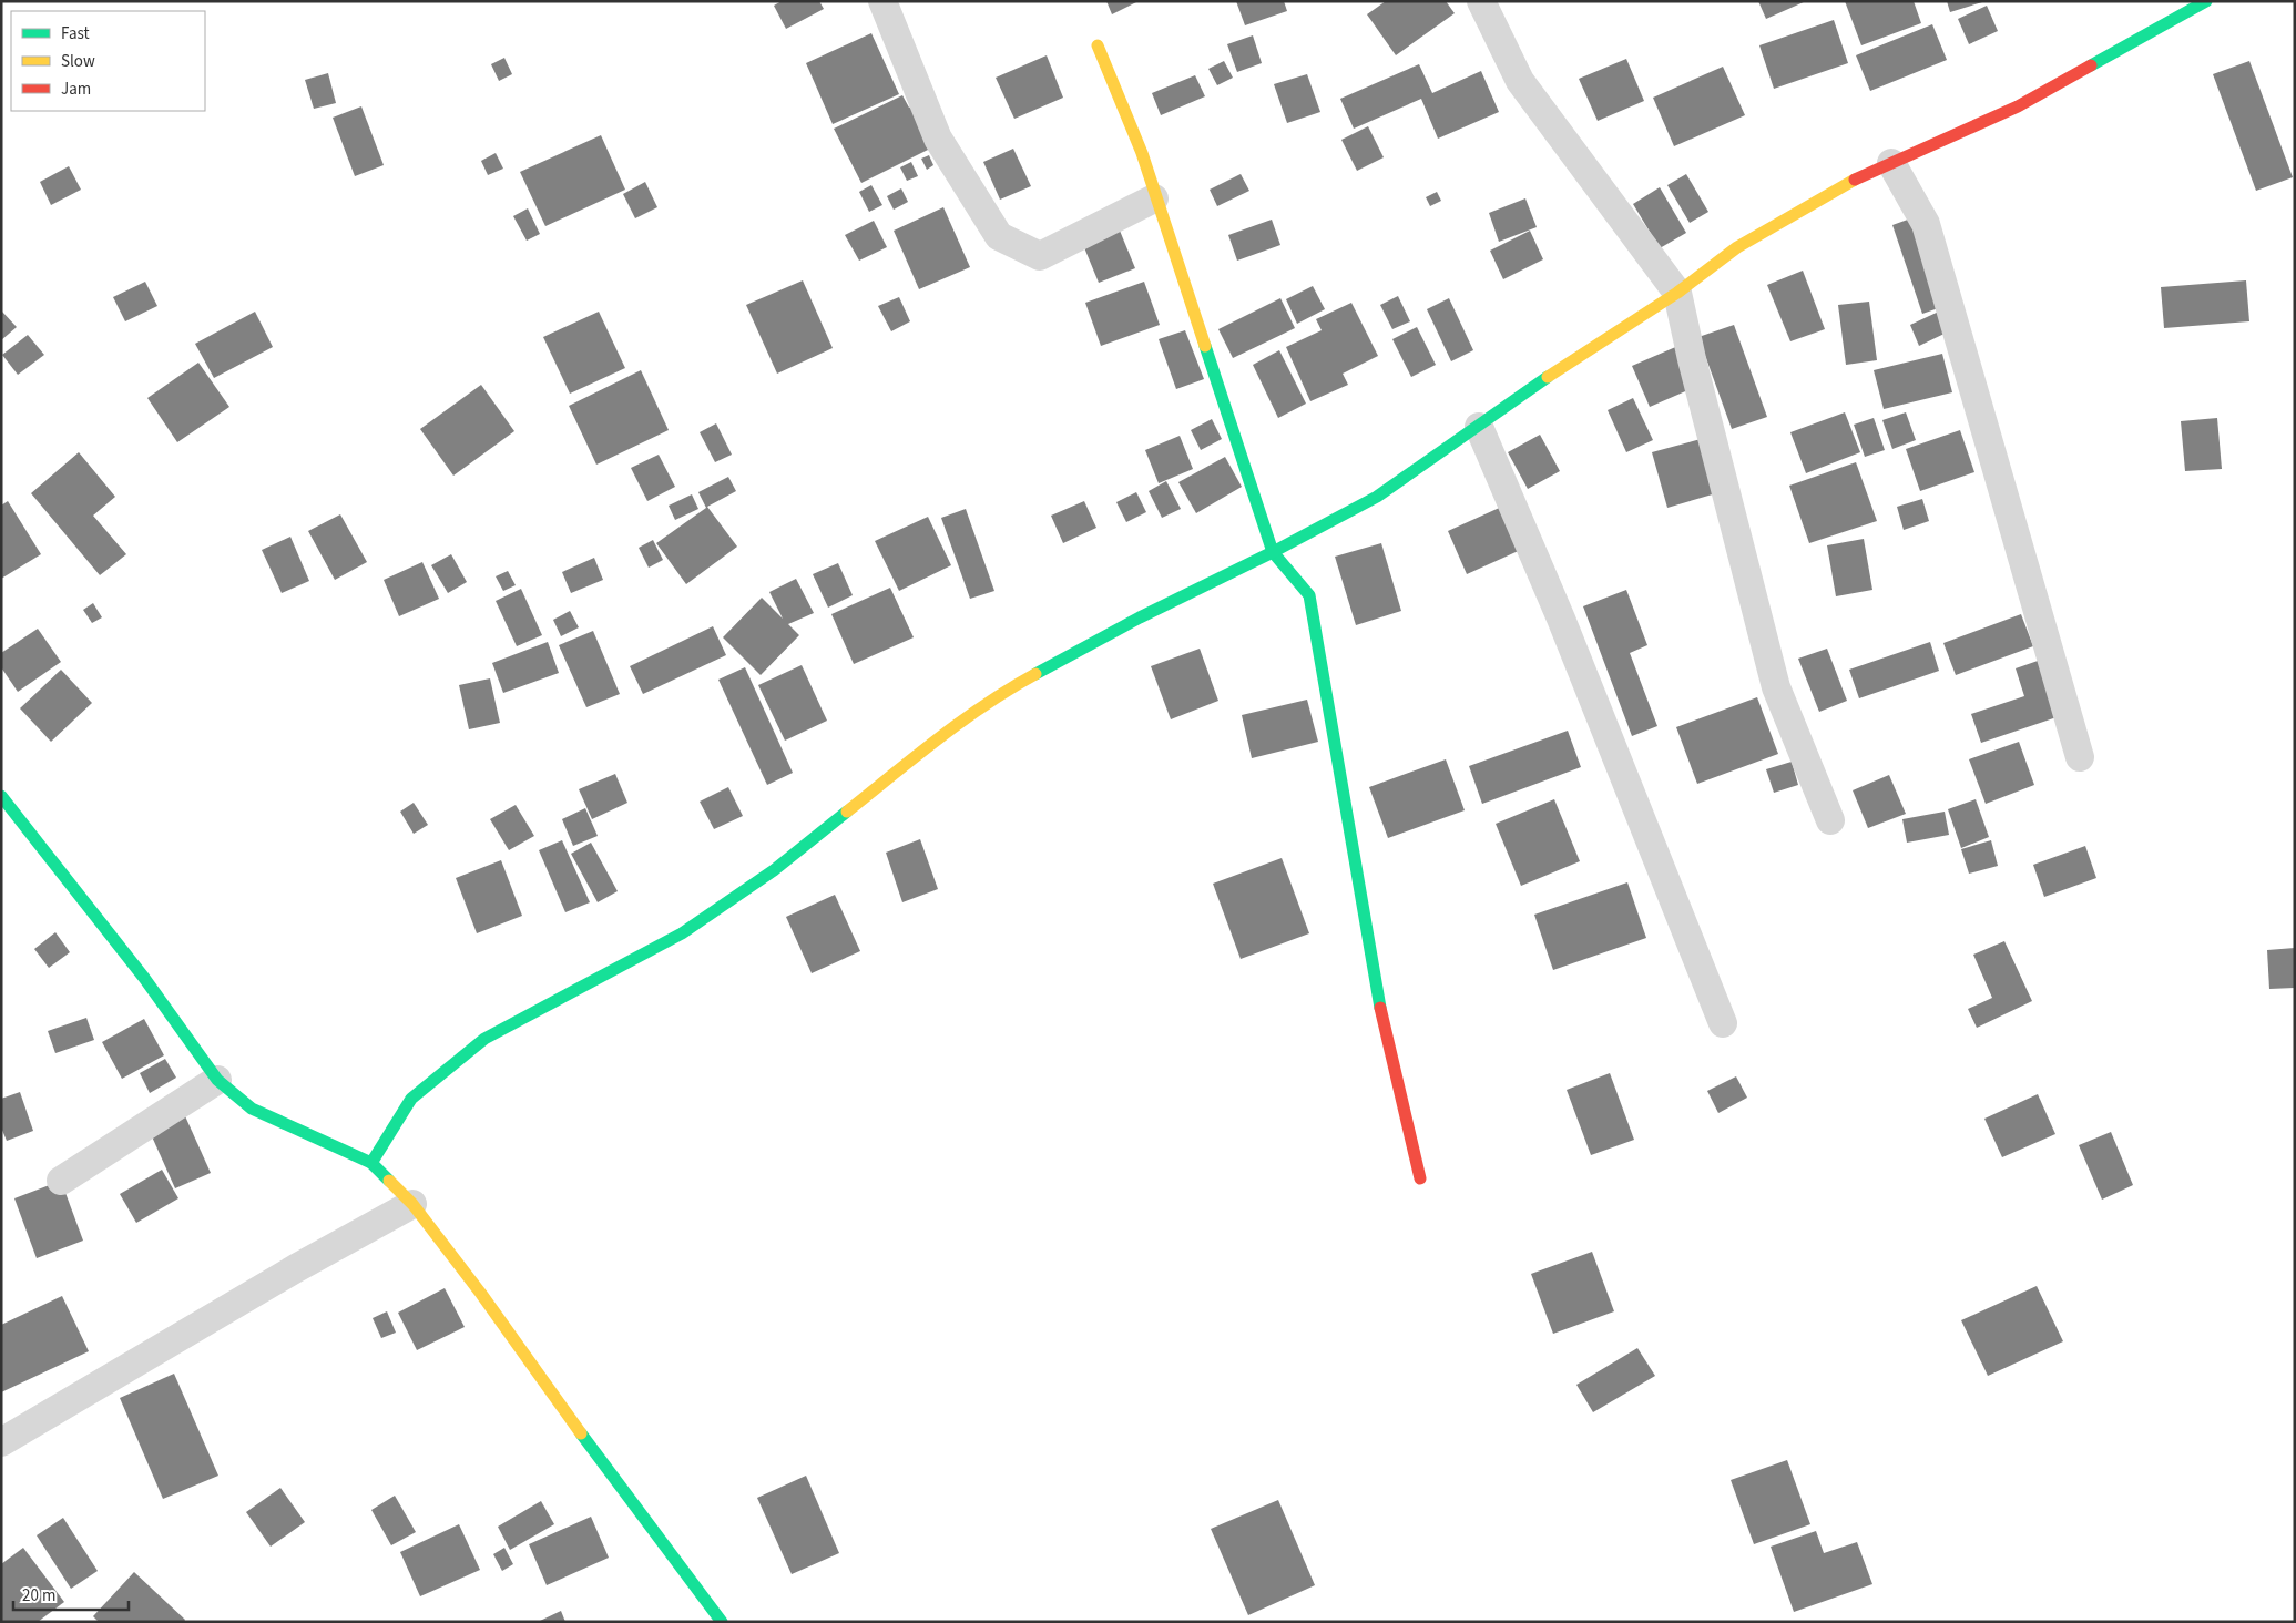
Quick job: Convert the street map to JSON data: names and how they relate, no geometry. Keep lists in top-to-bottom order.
{
  "legend": ["Fast", "Slow", "Jam"],
  "scale_bar": "20 m"
}
